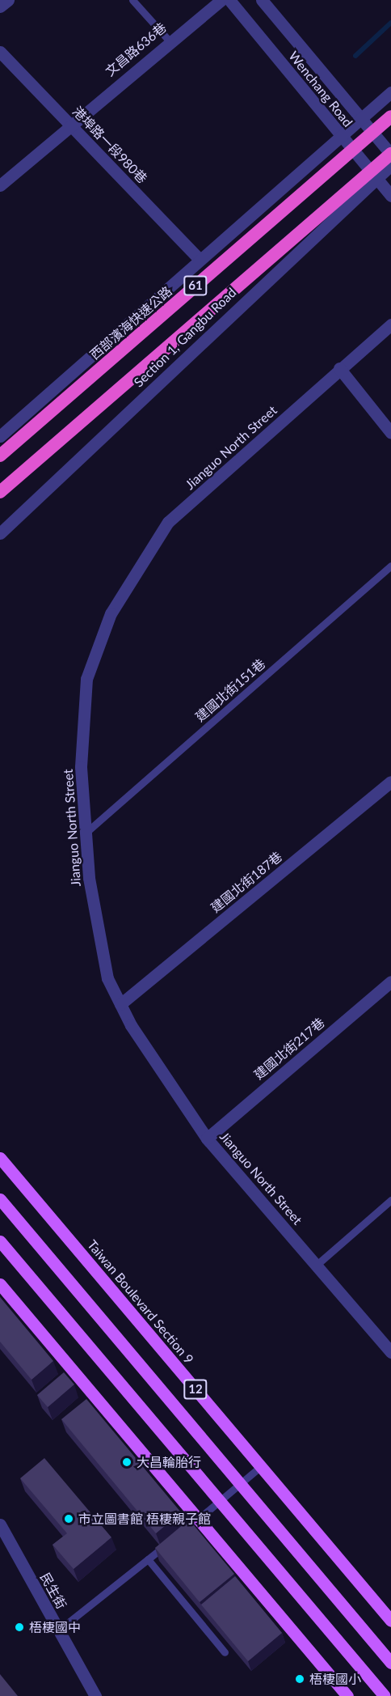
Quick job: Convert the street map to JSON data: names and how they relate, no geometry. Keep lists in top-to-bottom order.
{
  "streets": {
    "highway": ["61", "西部濱海快速公路"],
    "main road": ["Taiwan Boulevard Section 9", "12"],
    "street": [
      "文昌路636巷",
      "Wenchang Road",
      "港埠路一段980巷",
      "Section 1, Gangbu Road",
      "Jianguo North Street",
      "建國北街187巷",
      "建國北街217巷",
      "民生街"
    ],
    "lane": ["建國北街151巷"]
  },
  "crossings": [
    ["文昌路636巷", "港埠路一段980巷"],
    ["Wenchang Road", "61"],
    ["Wenchang Road", "Section 1, Gangbu Road"],
    ["Jianguo North Street", "建國北街151巷"],
    ["Jianguo North Street", "建國北街187巷"],
    ["Jianguo North Street", "建國北街217巷"]
  ],
  "places": [
    "大昌輪胎行",
    "市立圖書館 梧棲親子館",
    "梧棲國中",
    "梧棲國小"
  ]
}
